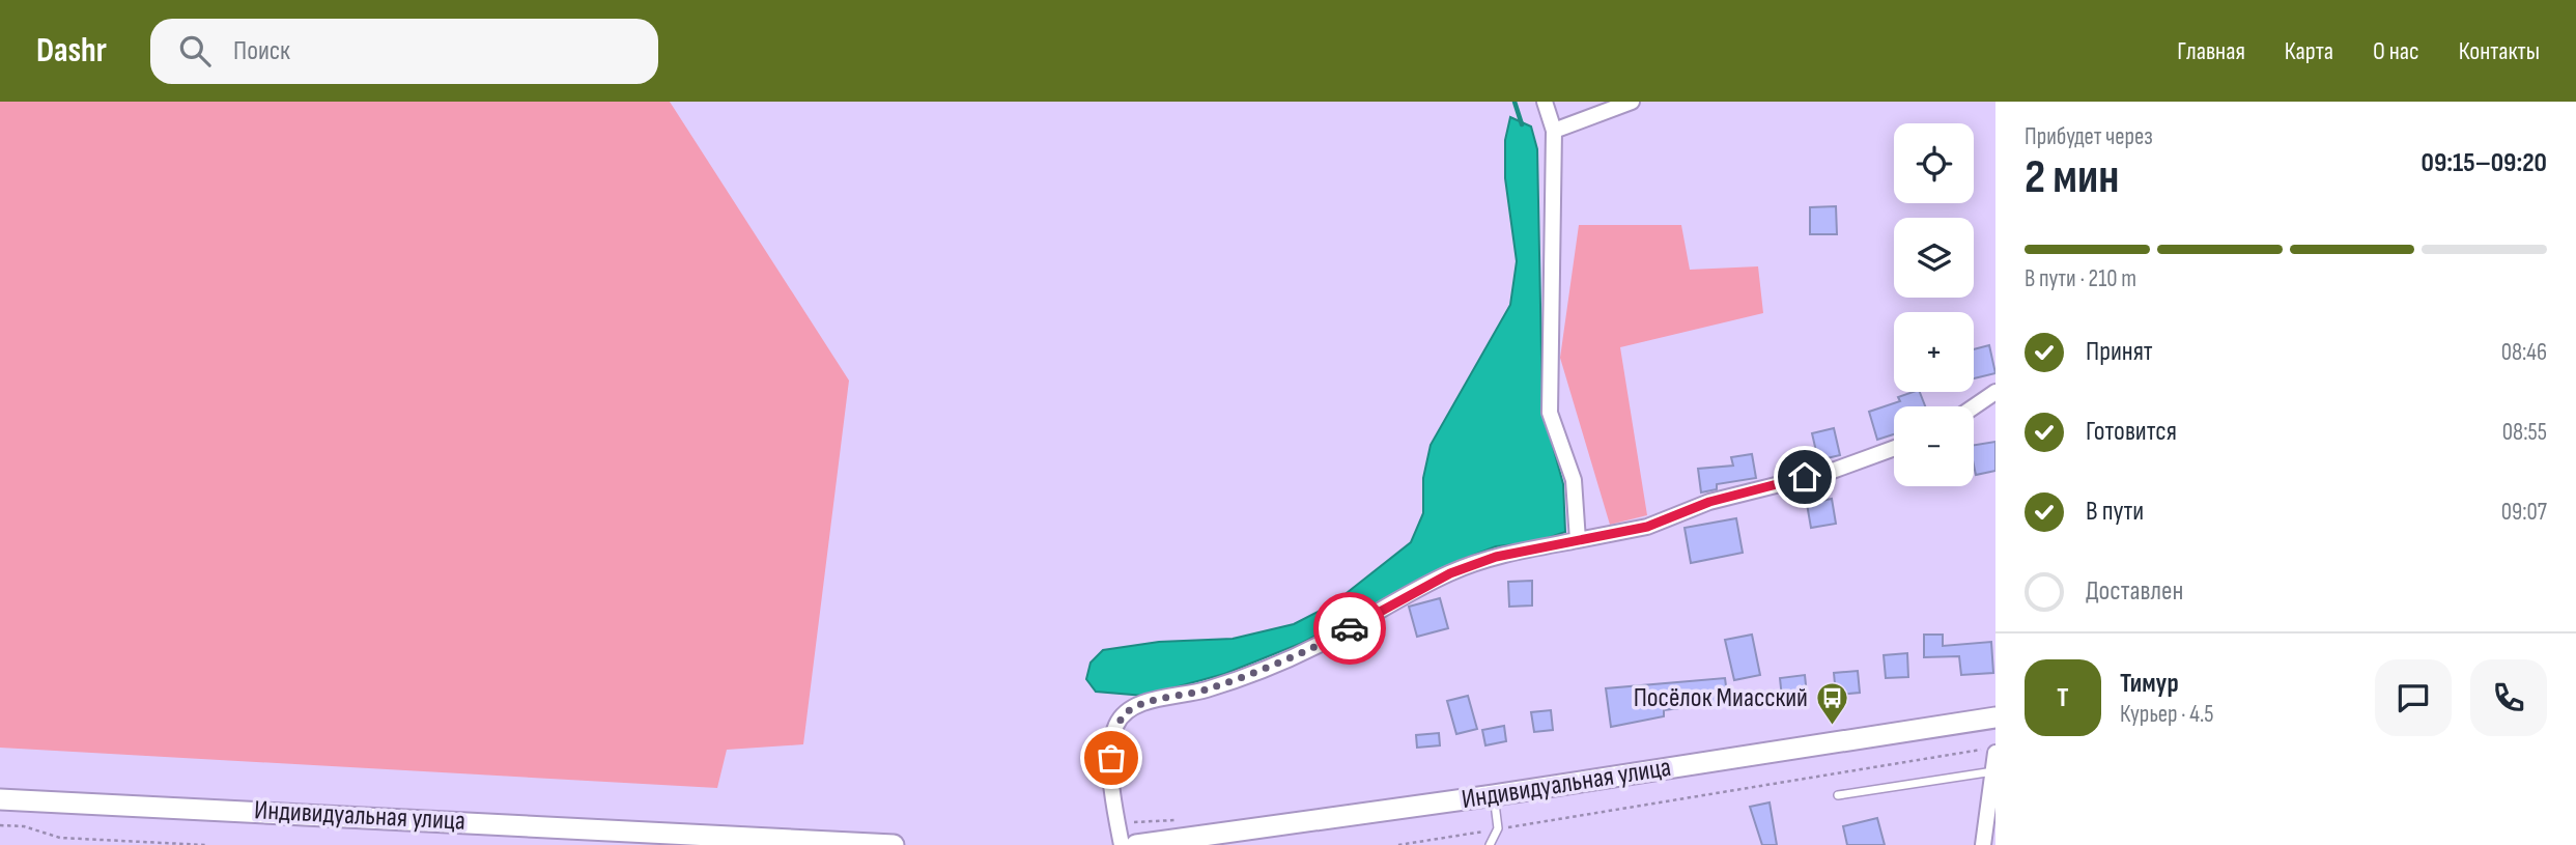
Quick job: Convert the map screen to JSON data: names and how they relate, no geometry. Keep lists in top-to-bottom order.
{
  "streets": {
    "main road": ["Индивидуальная улица"]
  },
  "places": {
    "bus stop": ["Посёлок Миасский"]
  },
  "page": {
    "header": "Dashr",
    "search": "Поиск",
    "nav": [
      "Главная",
      "Карта",
      "О нас",
      "Контакты"
    ],
    "heading": ["2 мин", "Прибудет через", "09:15–09:20"],
    "panel": ["Тимур", "Курьер · 4.5"],
    "map_buttons": ["+", "−"],
    "bar": "В пути · 210 m",
    "list": [
      ["Принят", "08:46"],
      ["Готовится", "08:55"],
      ["В пути", "09:07"],
      "Доставлен"
    ],
    "round": "Т"
  }
}
